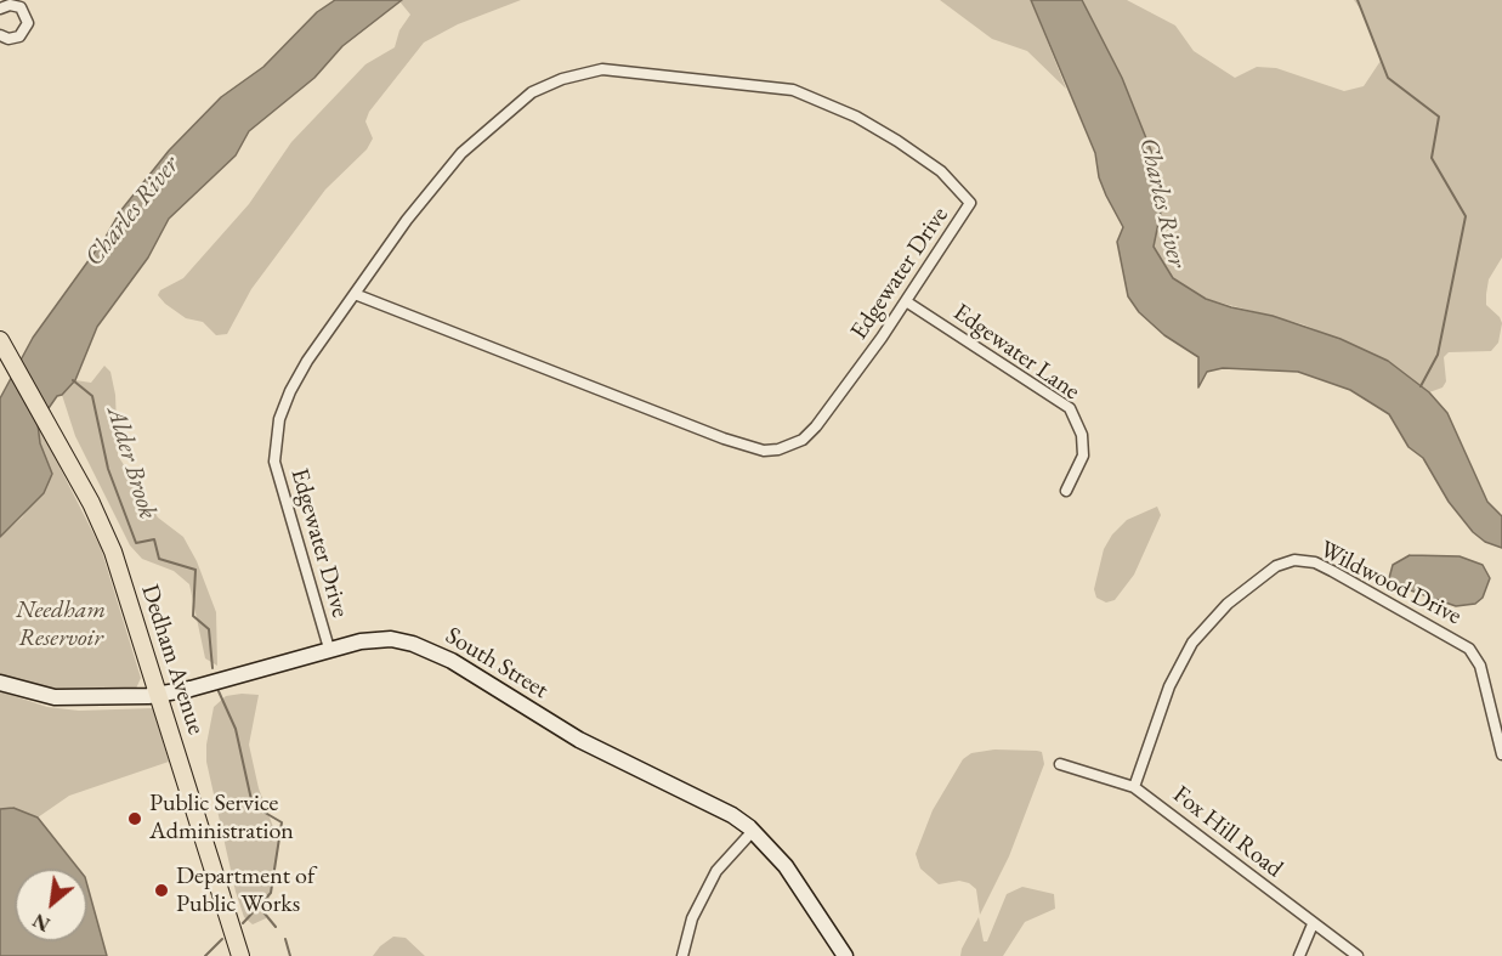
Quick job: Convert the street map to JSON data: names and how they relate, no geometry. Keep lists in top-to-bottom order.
{
  "streets": {
    "main road": ["Dedham Avenue"],
    "street": [
      "Edgewater Drive",
      "Edgewater Lane",
      "Wildwood Drive",
      "South Street",
      "Fox Hill Road"
    ]
  },
  "crossings": [
    ["Edgewater Drive", "Edgewater Lane"],
    ["Edgewater Drive", "South Street"],
    ["Wildwood Drive", "Fox Hill Road"],
    ["Dedham Avenue", "South Street"]
  ],
  "water": ["Charles River", "Alder Brook"],
  "parks": ["Needham Reservoir"],
  "places": ["Public Service Administration", "Department of Public Works"],
  "north": "bottom left"
}
